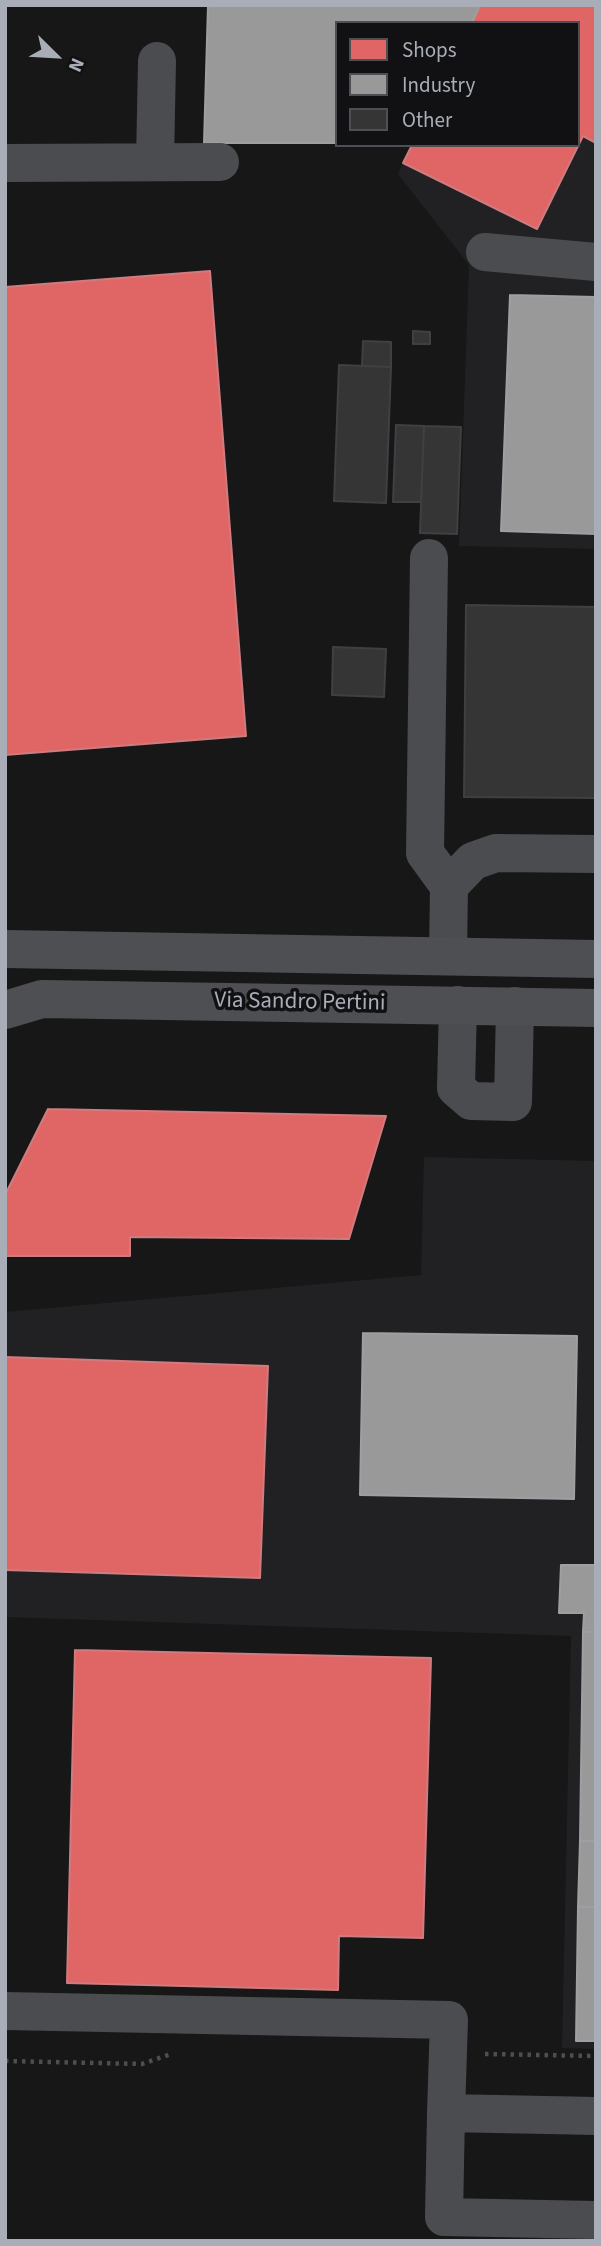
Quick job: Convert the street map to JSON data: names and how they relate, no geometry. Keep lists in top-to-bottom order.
{
  "streets": {
    "main road": ["Via Sandro Pertini"]
  },
  "legend": ["Shops", "Industry", "Other"],
  "north": "bottom right"
}
